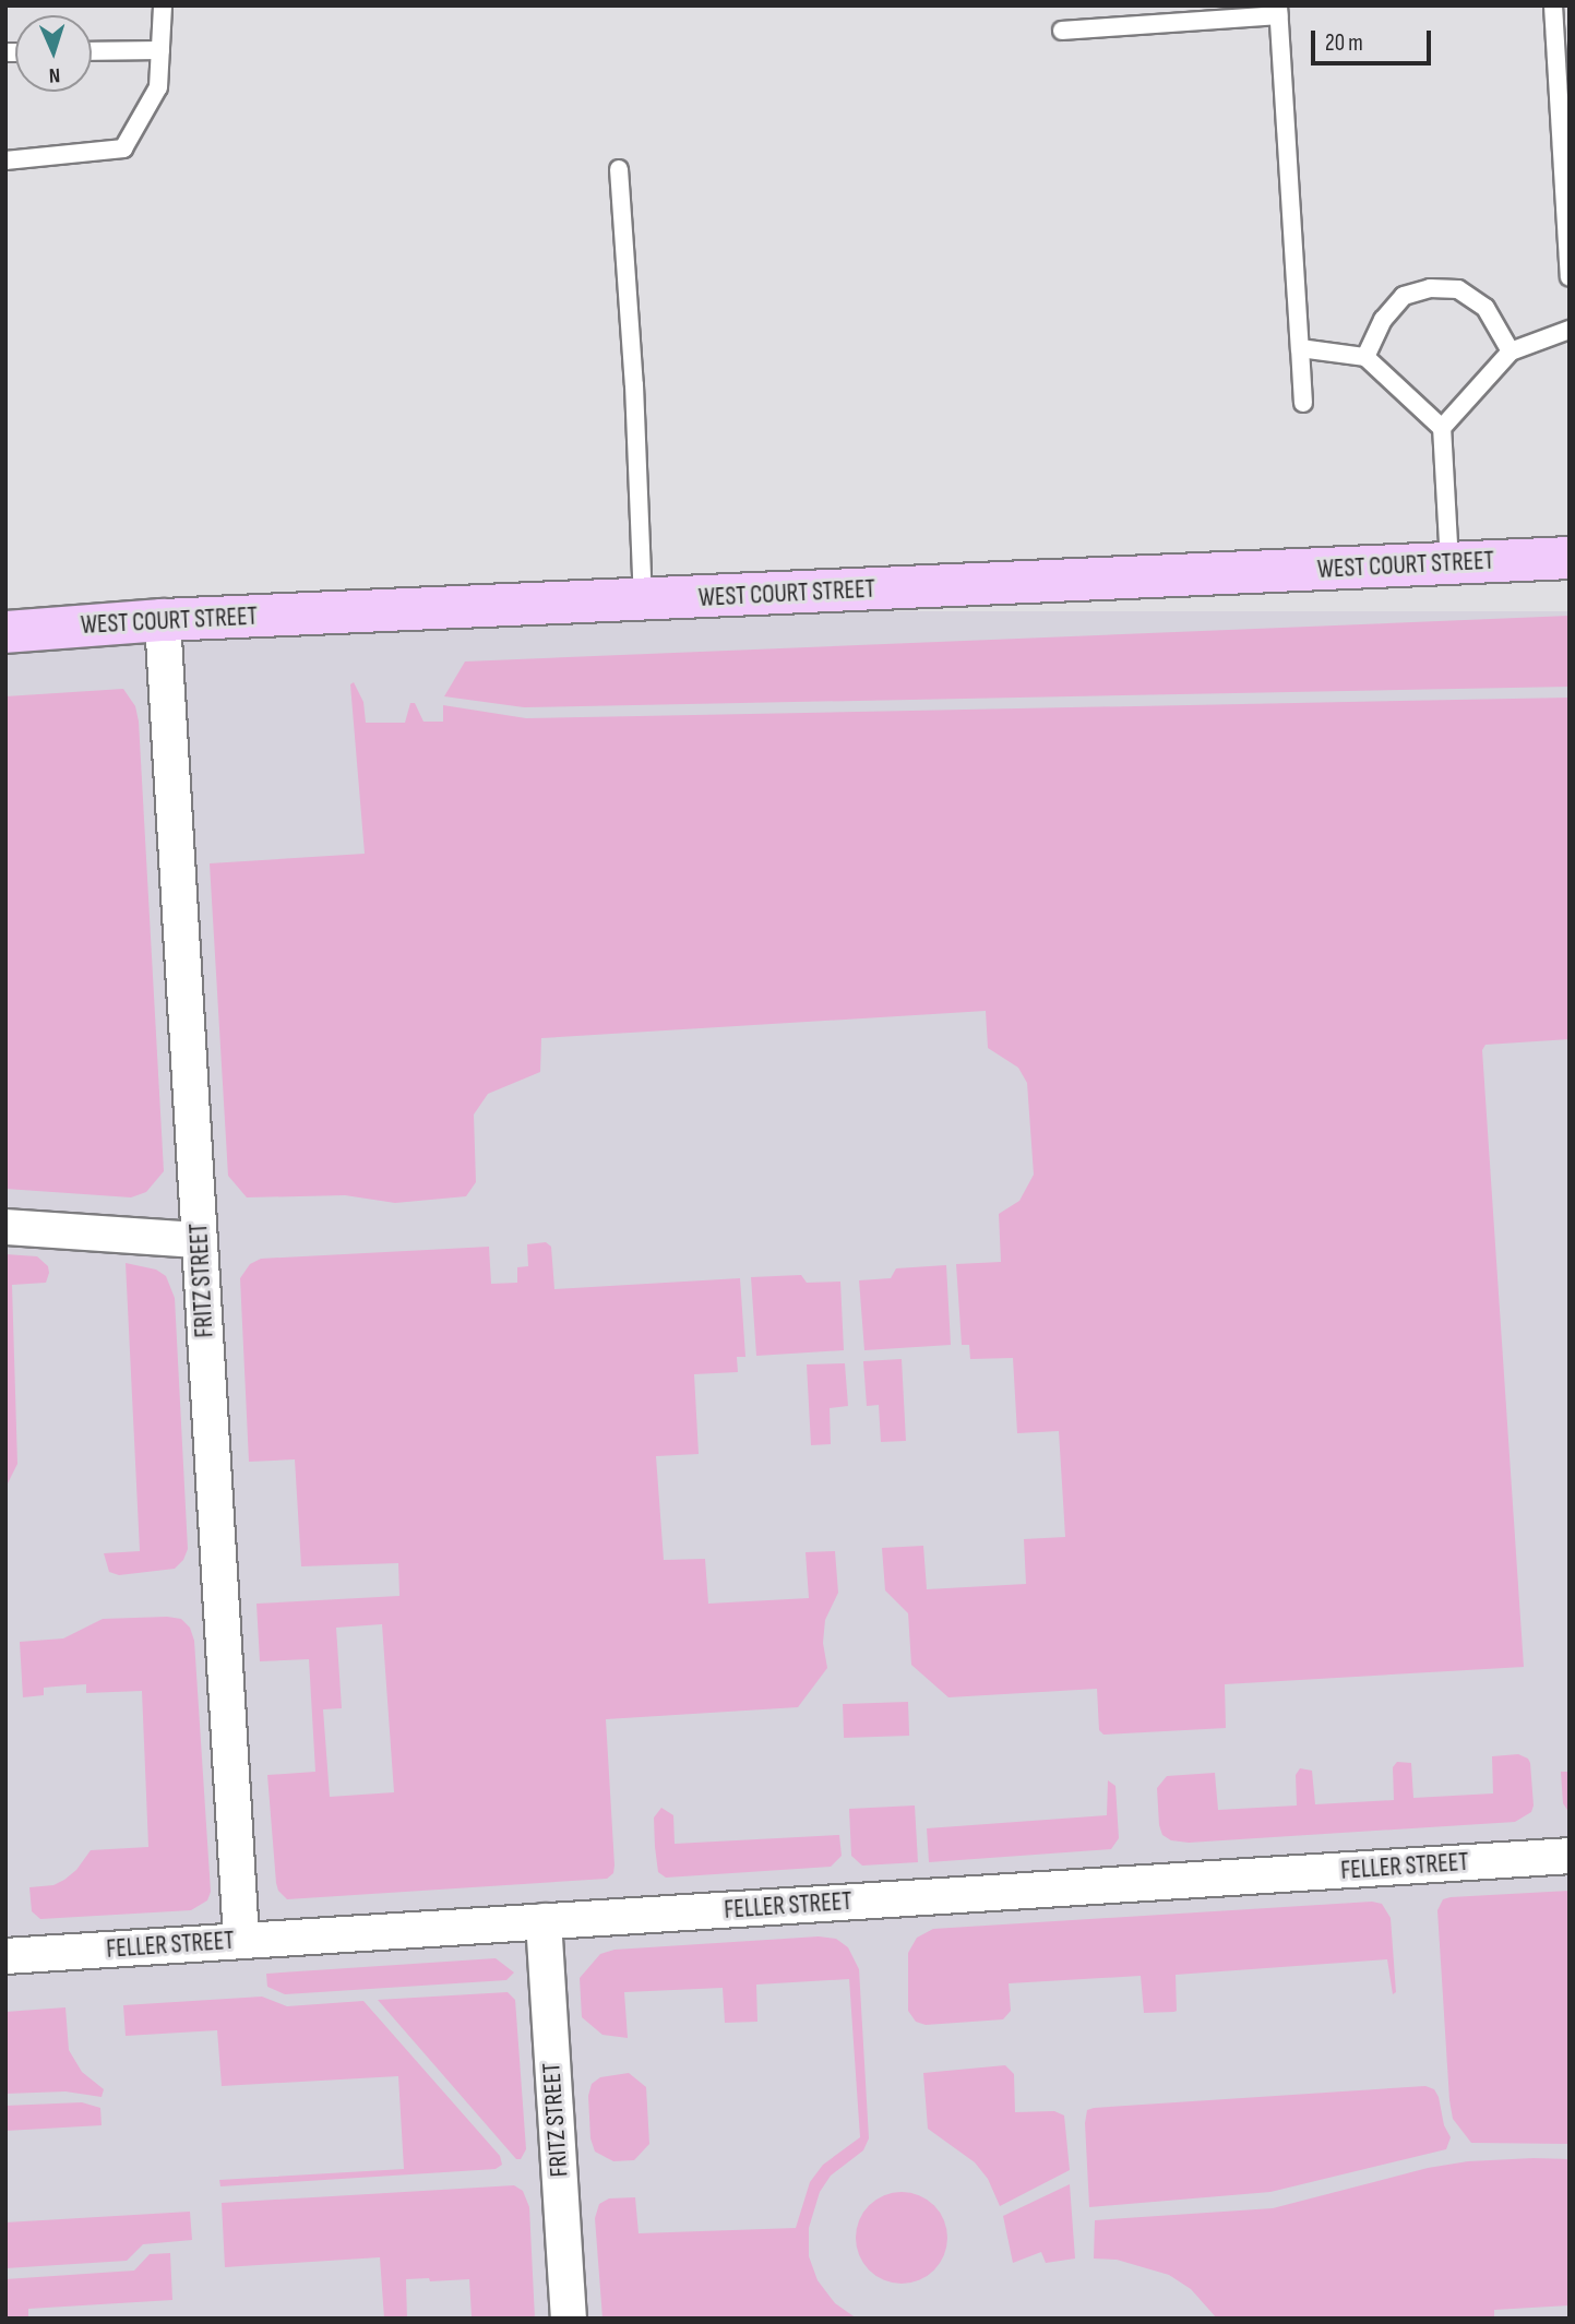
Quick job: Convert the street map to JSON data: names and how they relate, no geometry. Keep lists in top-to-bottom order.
{
  "streets": {
    "main road": ["WEST COURT STREET"],
    "street": ["FRITZ STREET", "FELLER STREET"]
  },
  "crossings": [
    ["WEST COURT STREET", "FRITZ STREET"],
    ["FRITZ STREET", "FELLER STREET"]
  ],
  "scale_bar": "20 m",
  "north": "bottom"
}
